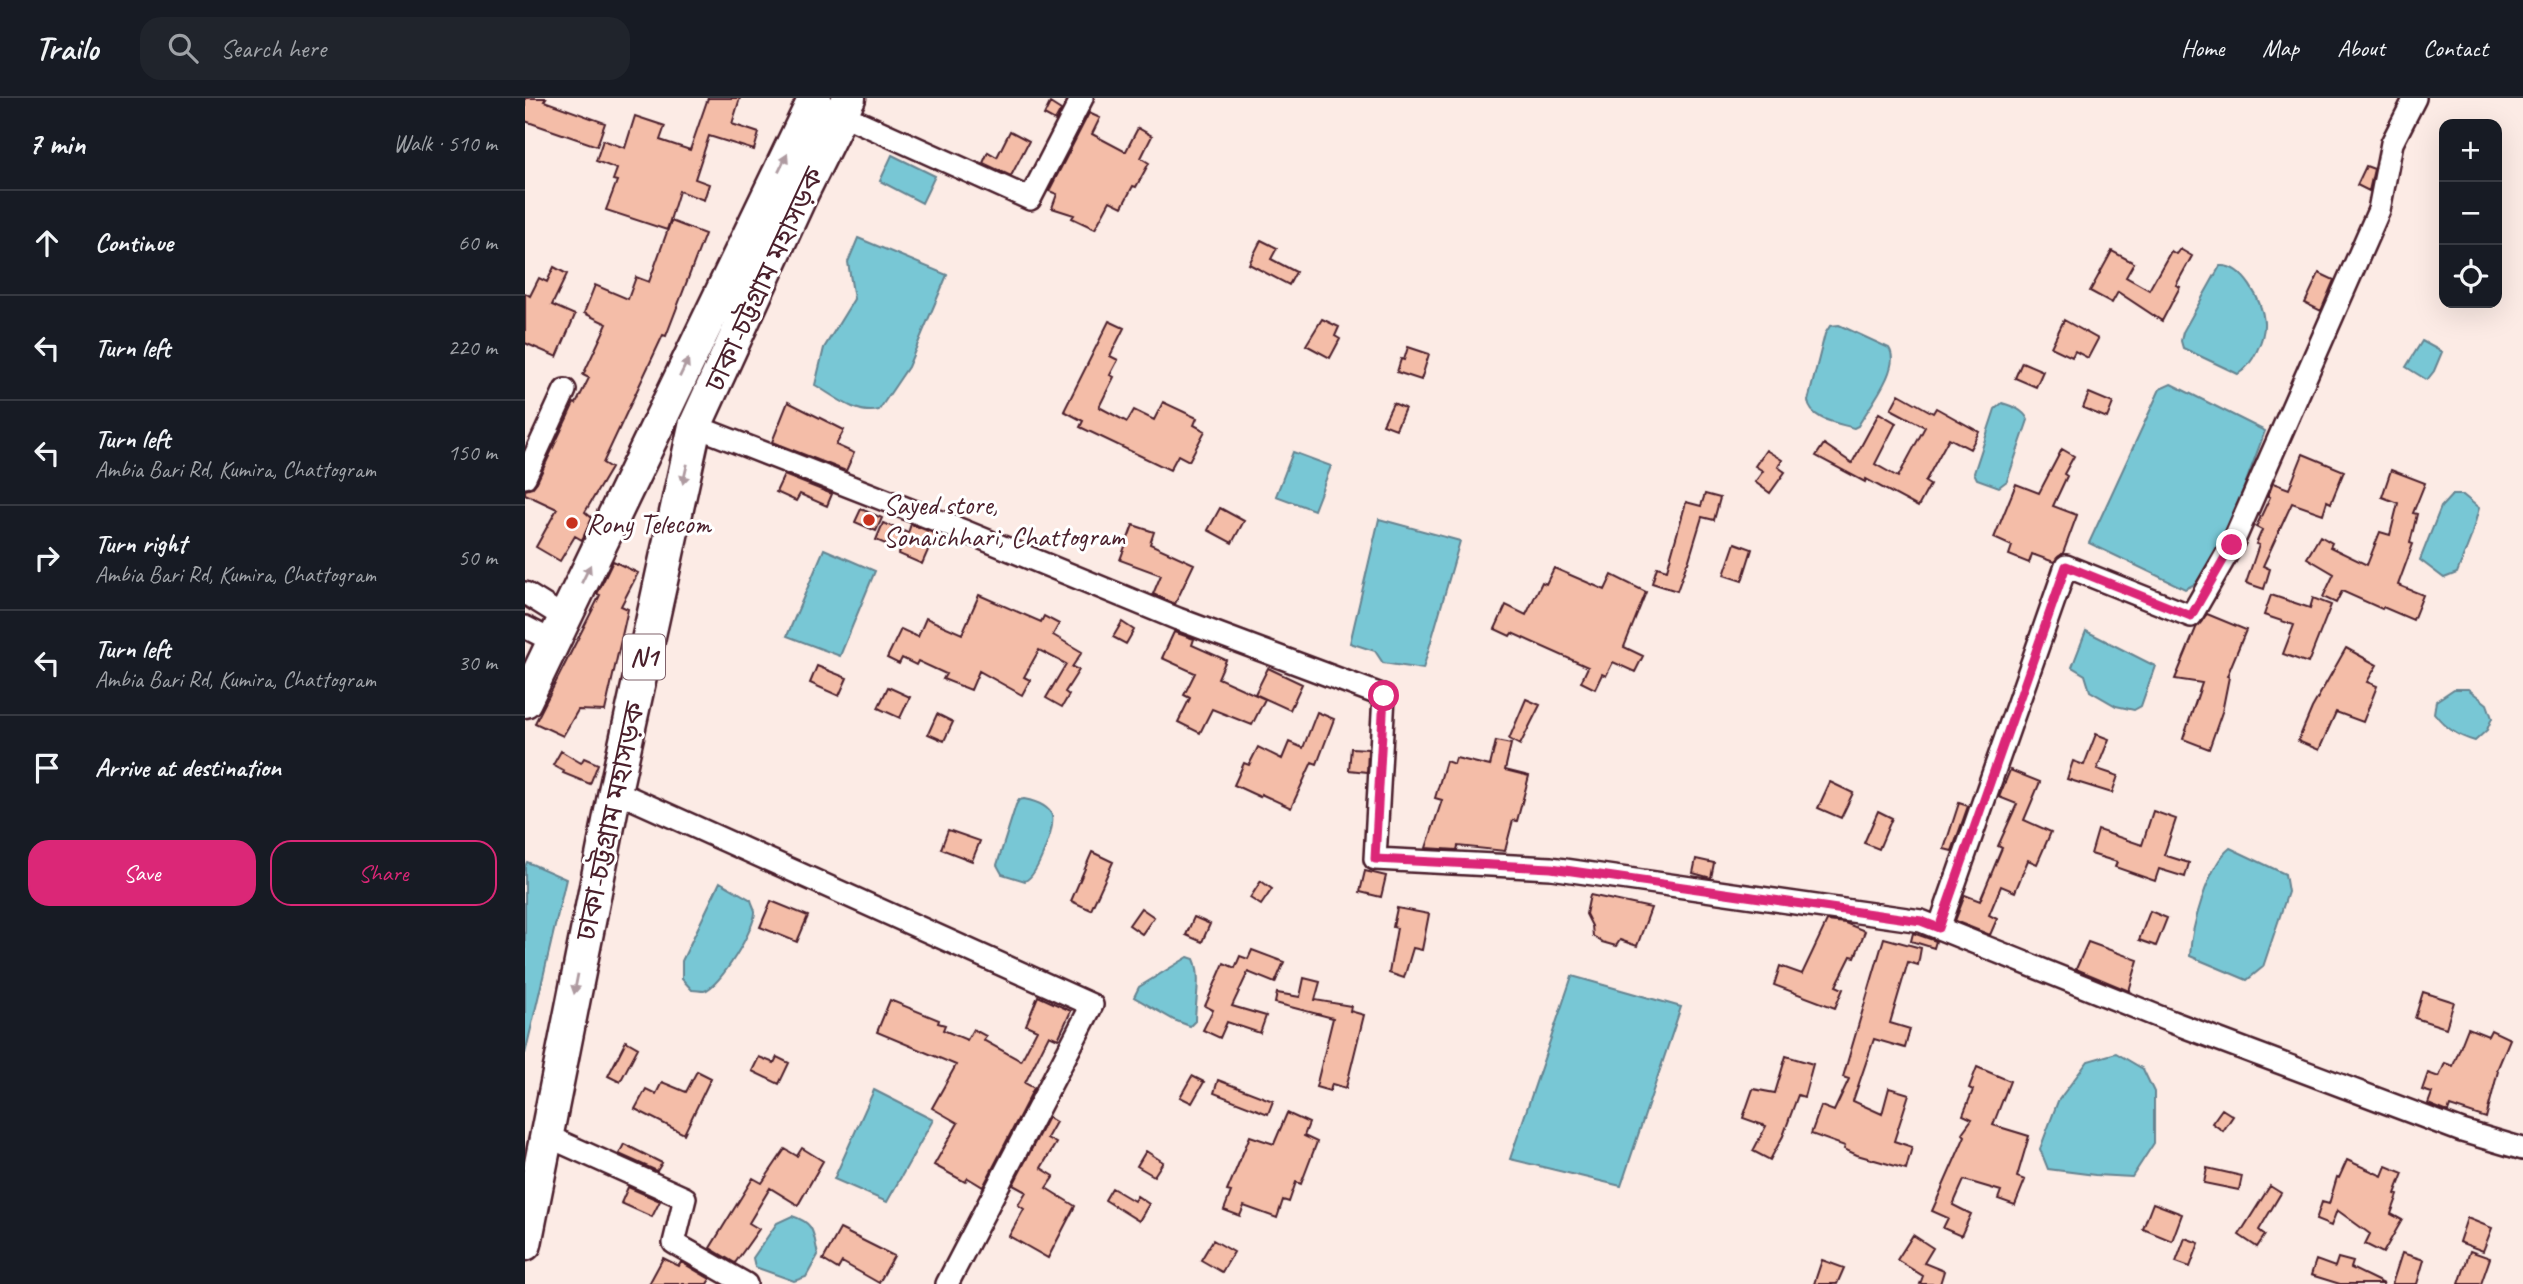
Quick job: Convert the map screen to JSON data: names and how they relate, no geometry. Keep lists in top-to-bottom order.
{
  "streets": {
    "highway": ["ঢাকা-চট্টগ্রাম মহাসড়ক", "N1"]
  },
  "places": ["Sayed store, Sonaichhari, Chattogram", "Rony Telecom"],
  "page": {
    "header": "Trailo",
    "search": "Search here",
    "nav": [
      "Home",
      "Map",
      "About",
      "Contact"
    ],
    "heading": ["7 min", "Walk · 510 m"],
    "map_buttons": ["+", "−"],
    "list": [
      ["Continue", "60 m"],
      ["Turn left", "220 m"],
      ["Turn left", "Ambia Bari Rd, Kumira, Chattogram", "150 m"],
      ["Turn right", "Ambia Bari Rd, Kumira, Chattogram", "50 m"],
      ["Turn left", "Ambia Bari Rd, Kumira, Chattogram", "30 m"],
      "Arrive at destination"
    ],
    "buttons": ["Save", "Share"]
  }
}
